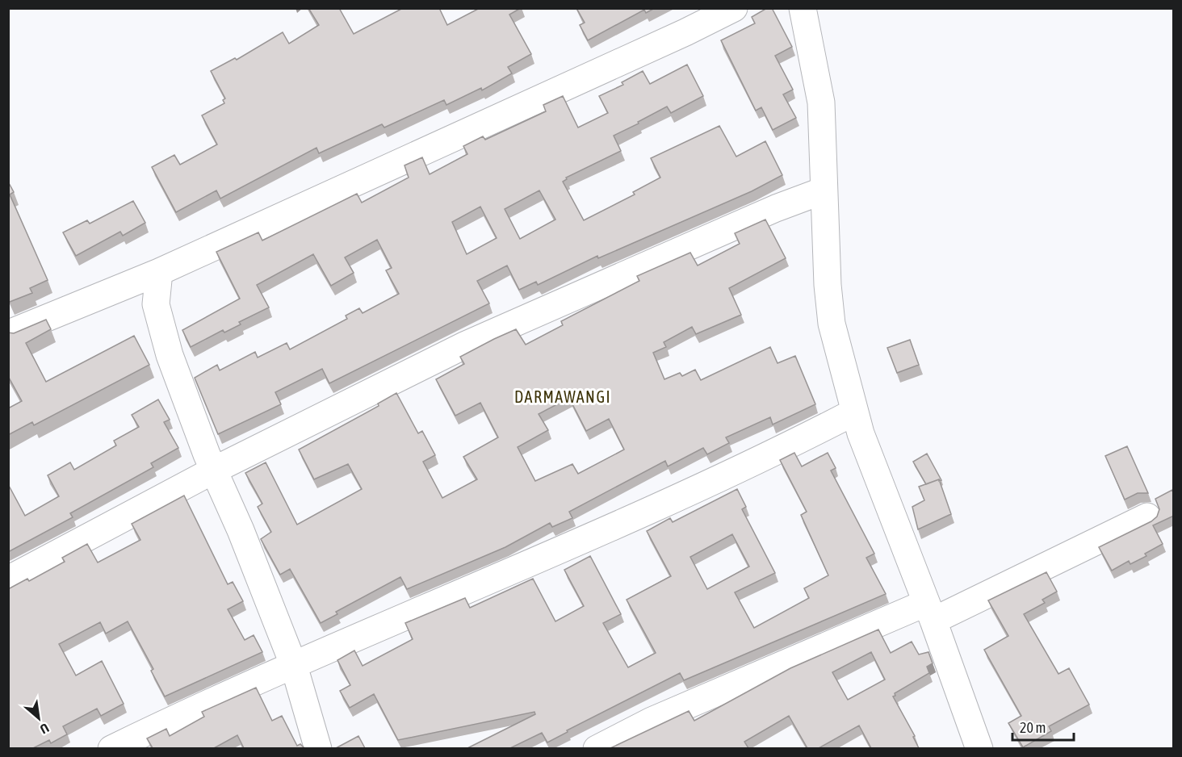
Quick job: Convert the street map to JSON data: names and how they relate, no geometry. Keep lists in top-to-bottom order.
{
  "districts": ["DARMAWANGI"],
  "scale_bar": "20 m",
  "north": "bottom right"
}
